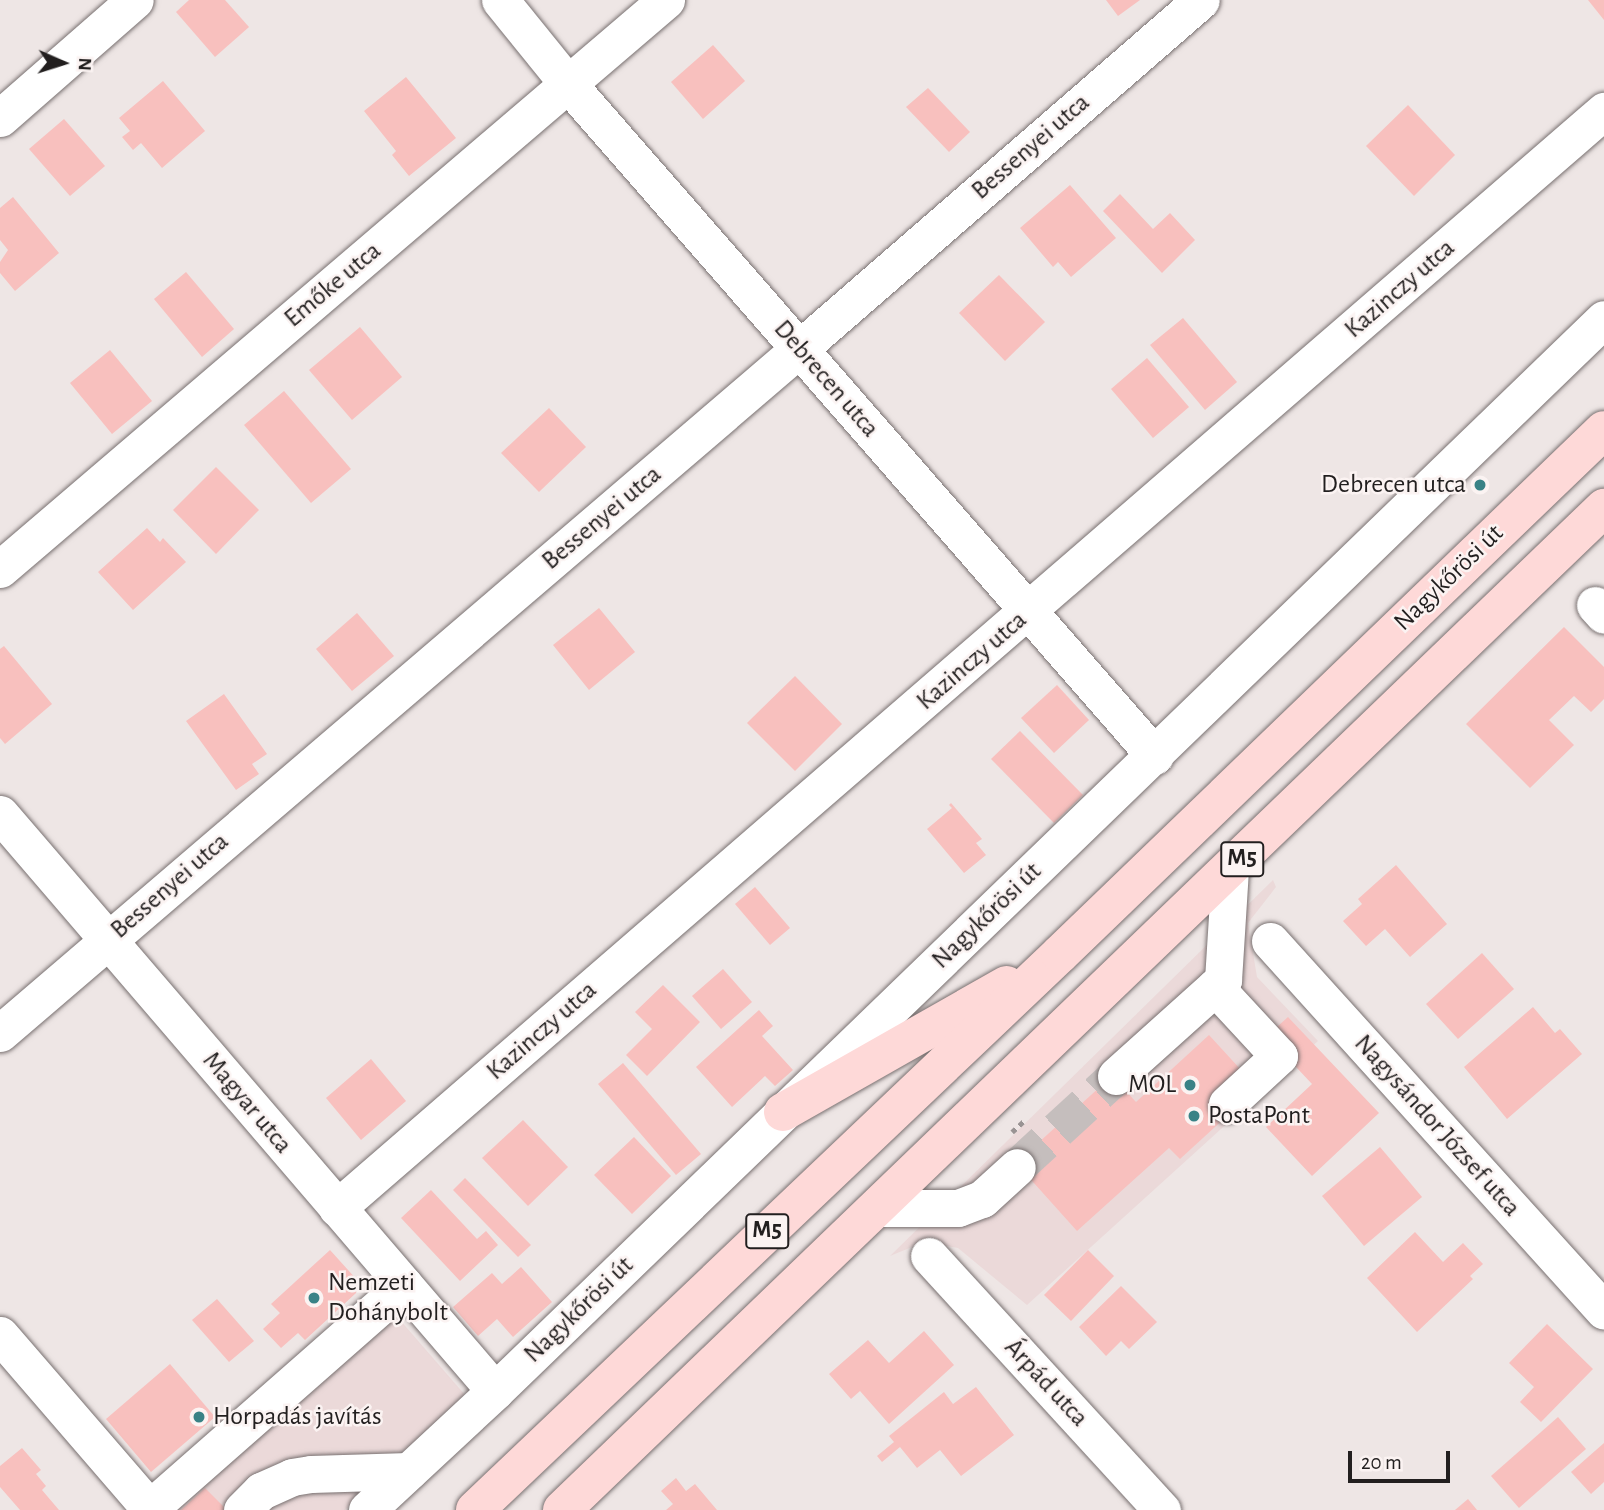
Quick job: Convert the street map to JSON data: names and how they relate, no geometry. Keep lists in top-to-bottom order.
{
  "streets": {
    "main road": ["Nagykőrösi út", "M5"],
    "street": [
      "Bessenyei utca",
      "Emőke utca",
      "Kazinczy utca",
      "Debrecen utca",
      "Magyar utca",
      "Nagysándor József utca",
      "Árpád utca"
    ]
  },
  "crossings": [
    ["Bessenyei utca", "Debrecen utca"],
    ["Bessenyei utca", "Magyar utca"],
    ["Emőke utca", "Debrecen utca"],
    ["Kazinczy utca", "Debrecen utca"],
    ["Kazinczy utca", "Magyar utca"],
    ["Debrecen utca", "Nagykőrösi út"],
    ["Nagykőrösi út", "Magyar utca"]
  ],
  "places": [
    "Debrecen utca",
    "MOL",
    "PostaPont",
    "Nemzeti Dohánybolt",
    "Horpadás javítás"
  ],
  "scale_bar": "20 m",
  "north": "right"
}
